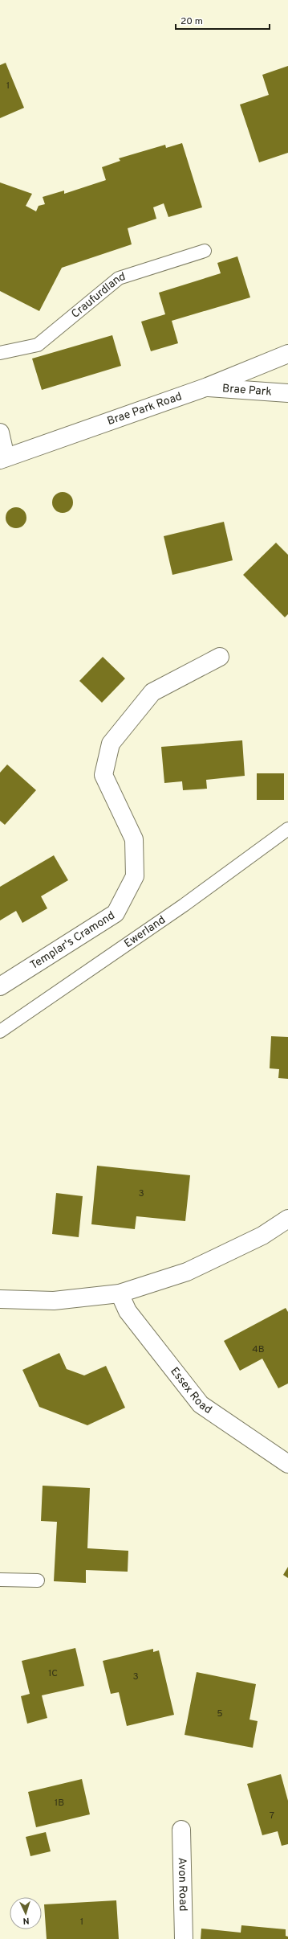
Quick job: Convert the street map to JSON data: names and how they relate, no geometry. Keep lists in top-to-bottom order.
{
  "streets": {
    "street": [
      "Brae Park",
      "Brae Park Road",
      "Templar's Cramond",
      "Essex Road",
      "Avon Road"
    ],
    "lane": ["Craufurdland", "Ewerland"]
  },
  "crossings": [
    ["Brae Park", "Brae Park Road"]
  ],
  "house_numbers": [
    "1",
    "3",
    "4B",
    "1C",
    "3",
    "5",
    "1B",
    "7",
    "1"
  ],
  "scale_bar": "20 m",
  "north": "bottom"
}
